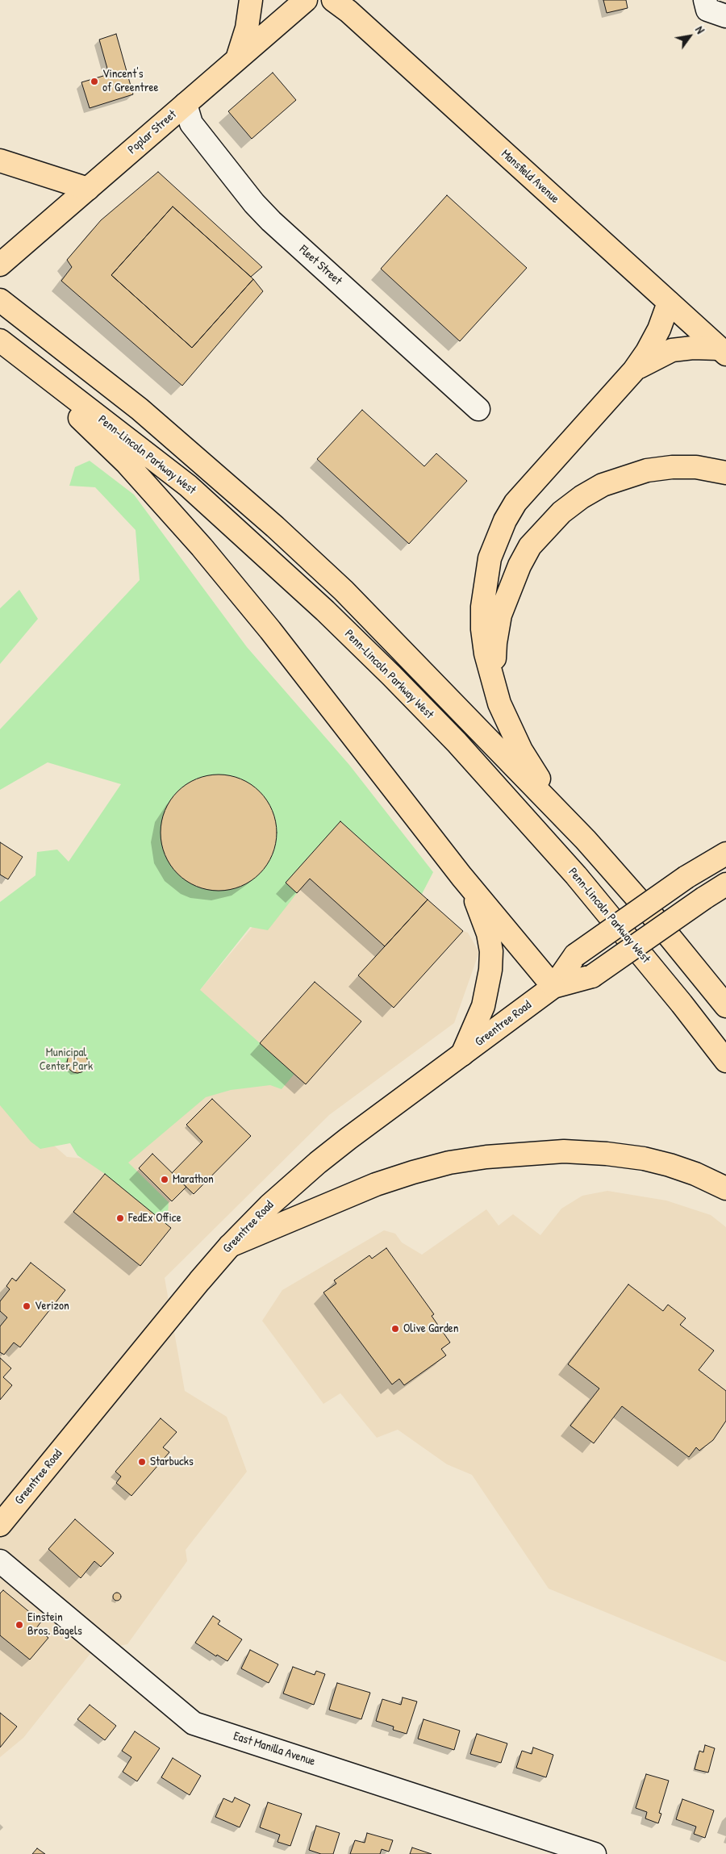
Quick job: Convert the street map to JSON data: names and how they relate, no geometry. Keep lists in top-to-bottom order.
{
  "streets": {
    "main road": [
      "Poplar Street",
      "Mansfield Avenue",
      "Penn-Lincoln Parkway West",
      "Greentree Road"
    ],
    "street": ["Fleet Street", "East Manilla Avenue"]
  },
  "crossings": [
    ["Poplar Street", "Fleet Street"]
  ],
  "parks": ["Municipal Center Park"],
  "places": [
    "Vincent's of Greentree",
    "Marathon",
    "FedEx Office",
    "Verizon",
    "Olive Garden",
    "Starbucks",
    "Einstein Bros. Bagels"
  ],
  "north": "top right"
}
